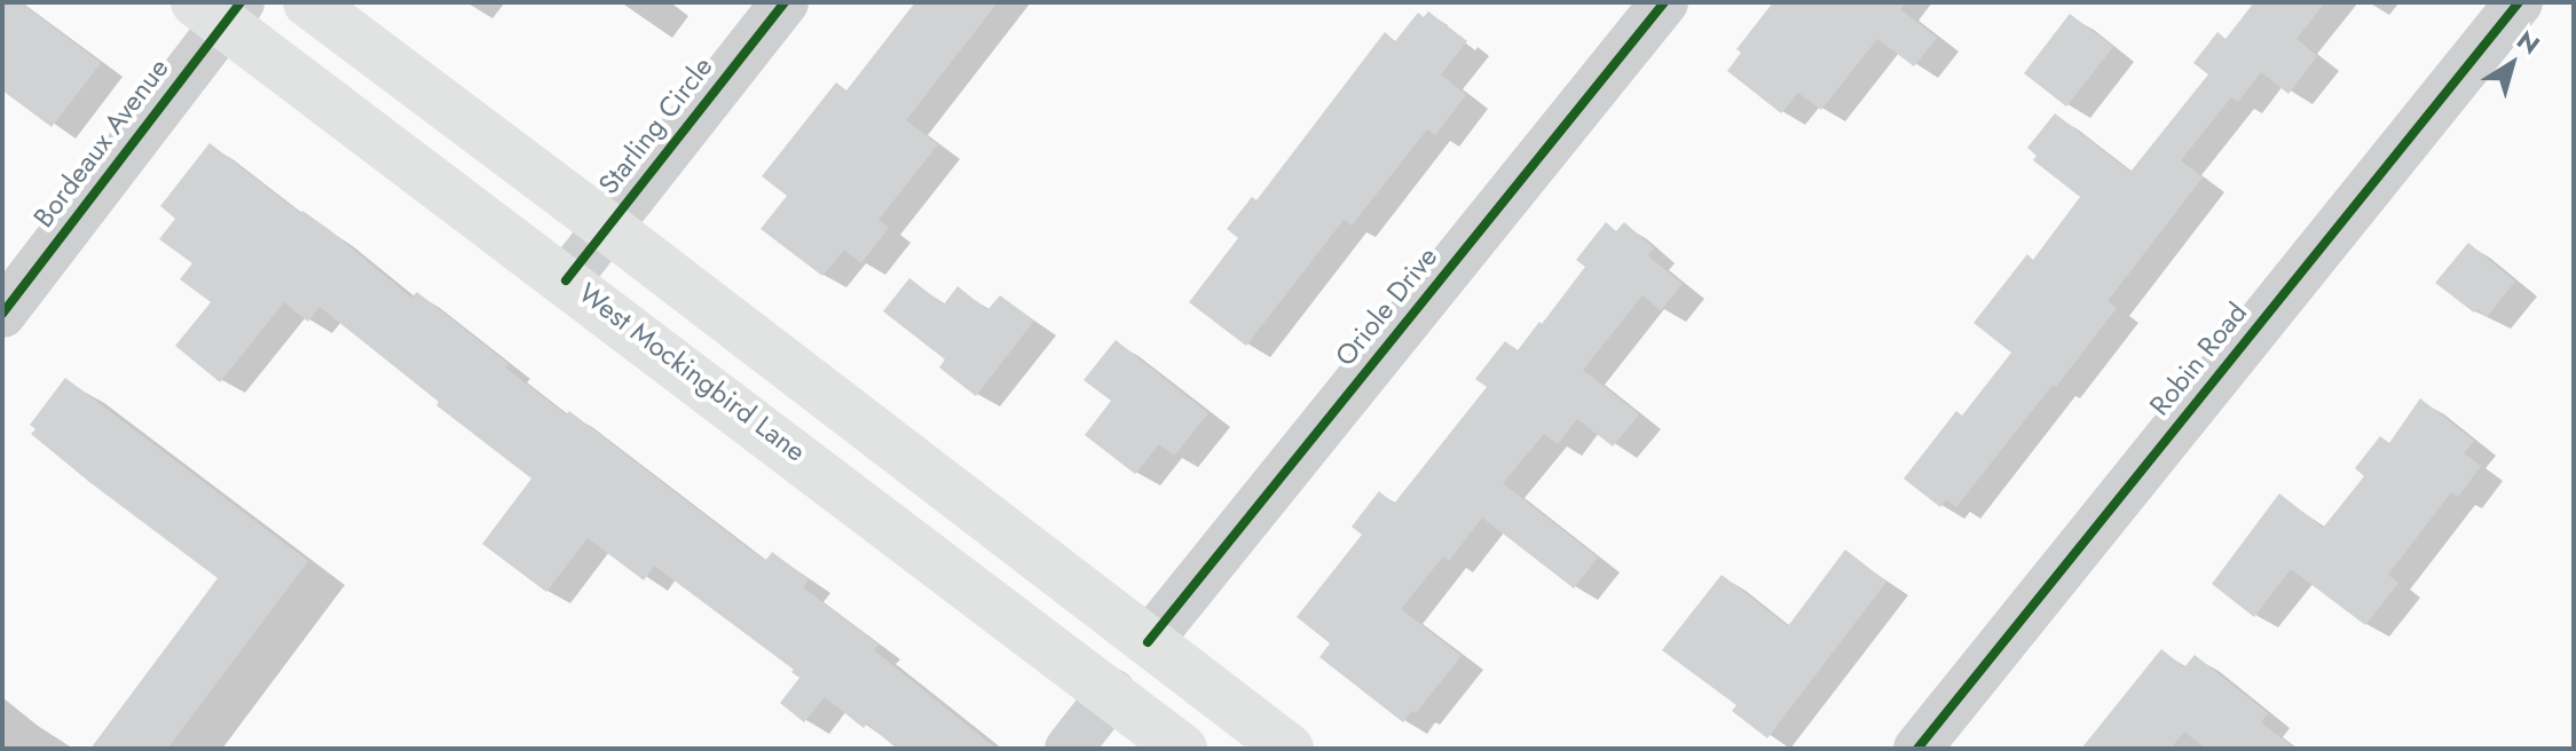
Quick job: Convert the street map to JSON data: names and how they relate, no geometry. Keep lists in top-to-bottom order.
{
  "streets": {
    "main road": ["West Mockingbird Lane"],
    "street": [
      "Starling Circle",
      "Bordeaux Avenue",
      "Oriole Drive",
      "Robin Road"
    ]
  },
  "crossings": [
    ["Starling Circle", "West Mockingbird Lane"],
    ["Bordeaux Avenue", "West Mockingbird Lane"]
  ],
  "north": "top right"
}
